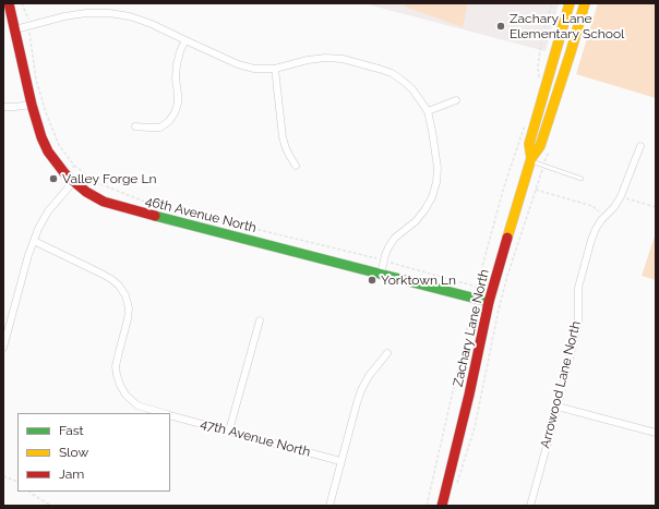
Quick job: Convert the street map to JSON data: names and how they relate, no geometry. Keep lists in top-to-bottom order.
{
  "streets": {
    "street": [
      "46th Avenue North",
      "Zachary Lane North",
      "Arrowood Lane North",
      "47th Avenue North"
    ]
  },
  "crossings": [
    ["46th Avenue North", "Zachary Lane North"]
  ],
  "places": ["Zachary Lane Elementary School", "Valley Forge Ln", "Yorktown Ln"],
  "legend": ["Fast", "Slow", "Jam"]
}
